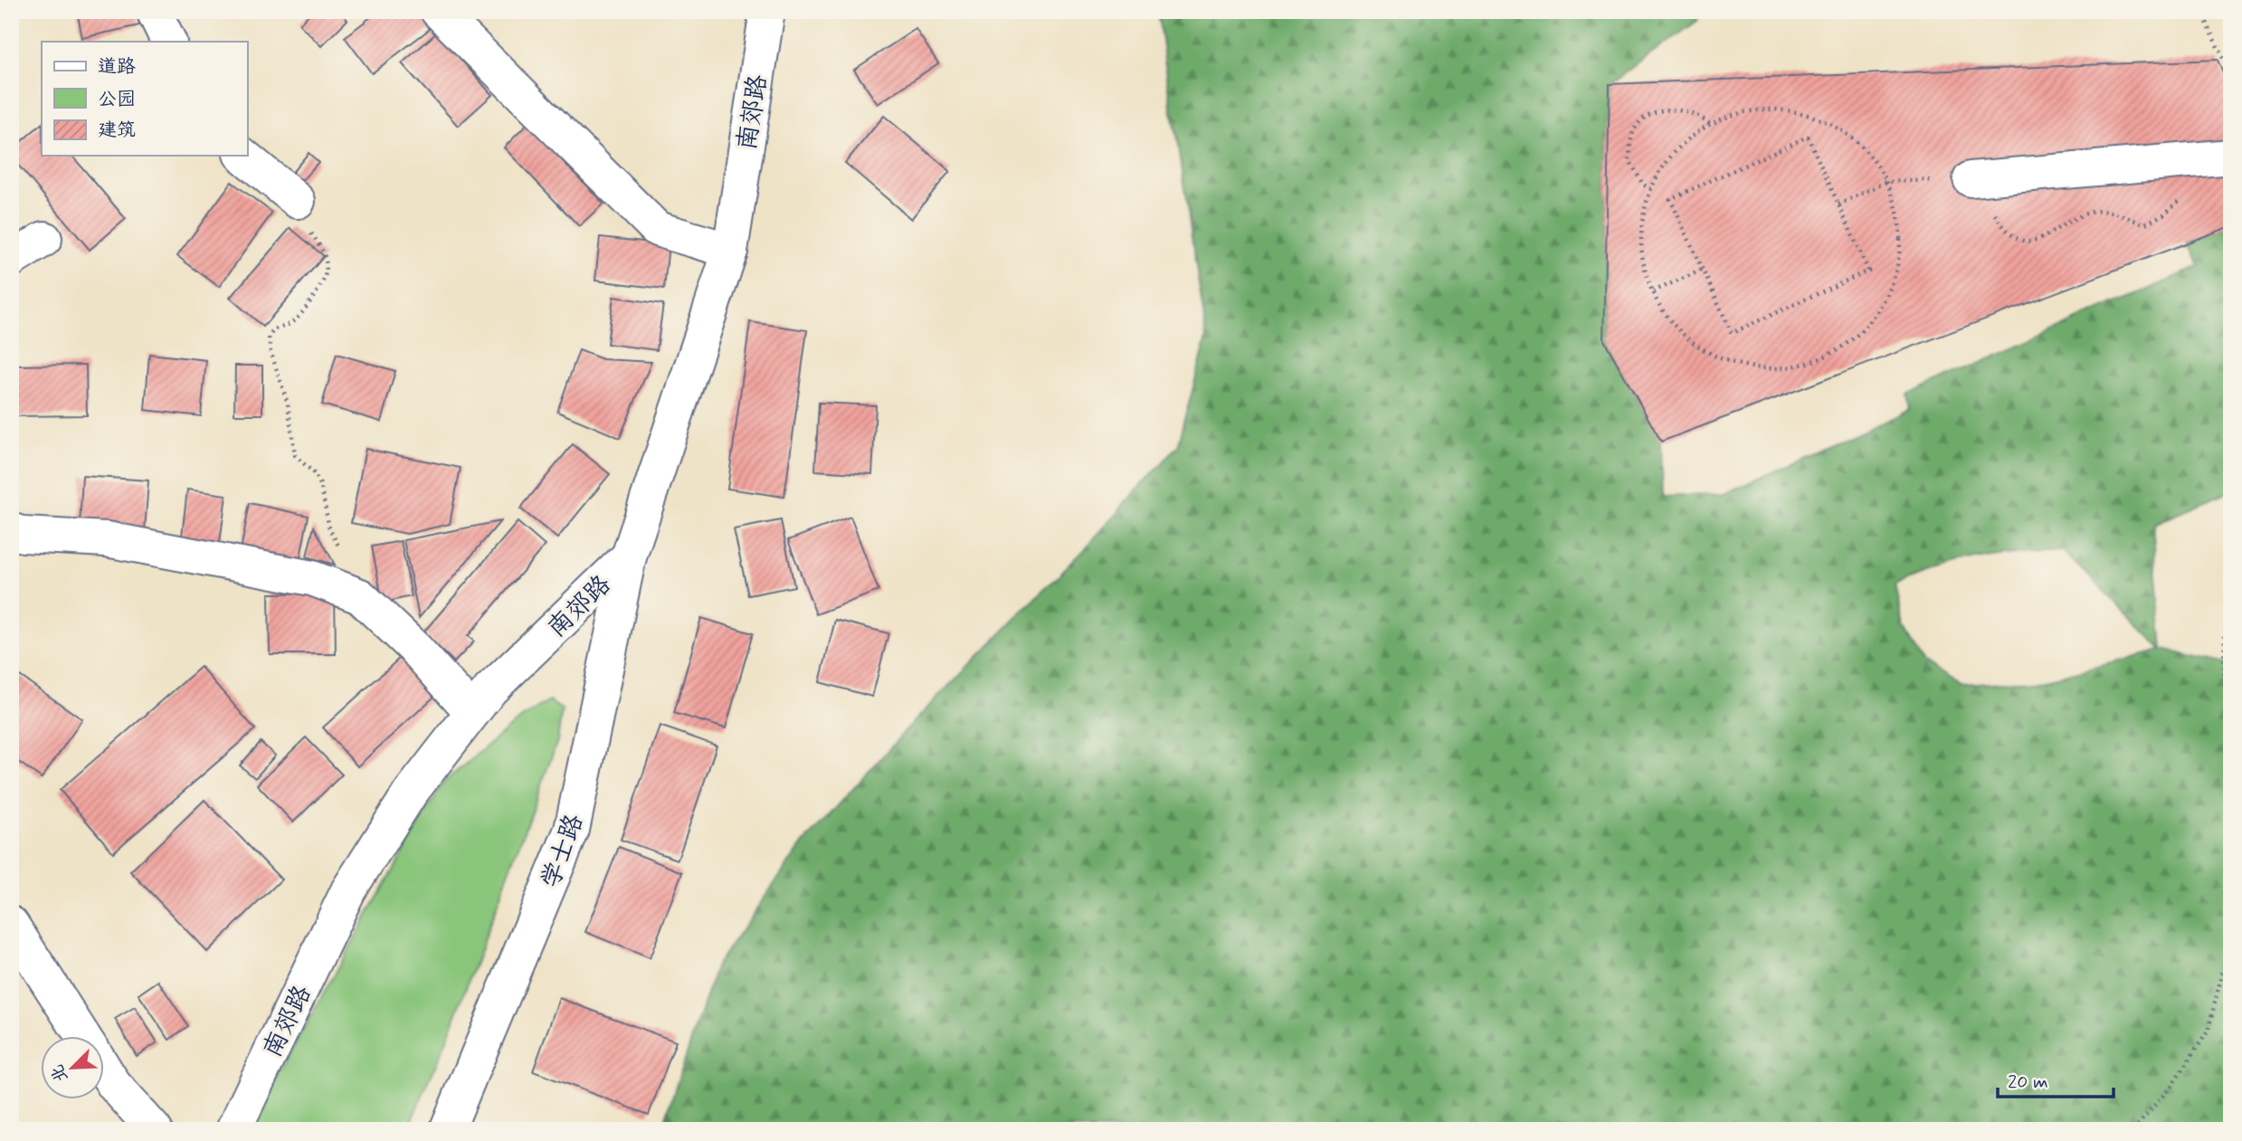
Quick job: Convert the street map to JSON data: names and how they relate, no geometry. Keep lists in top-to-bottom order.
{
  "streets": {
    "main road": ["南郊路", "学士路"]
  },
  "crossings": [
    ["南郊路", "学士路"]
  ],
  "legend": ["道路", "公园", "建筑"],
  "scale_bar": "20 m",
  "north": "bottom left"
}
